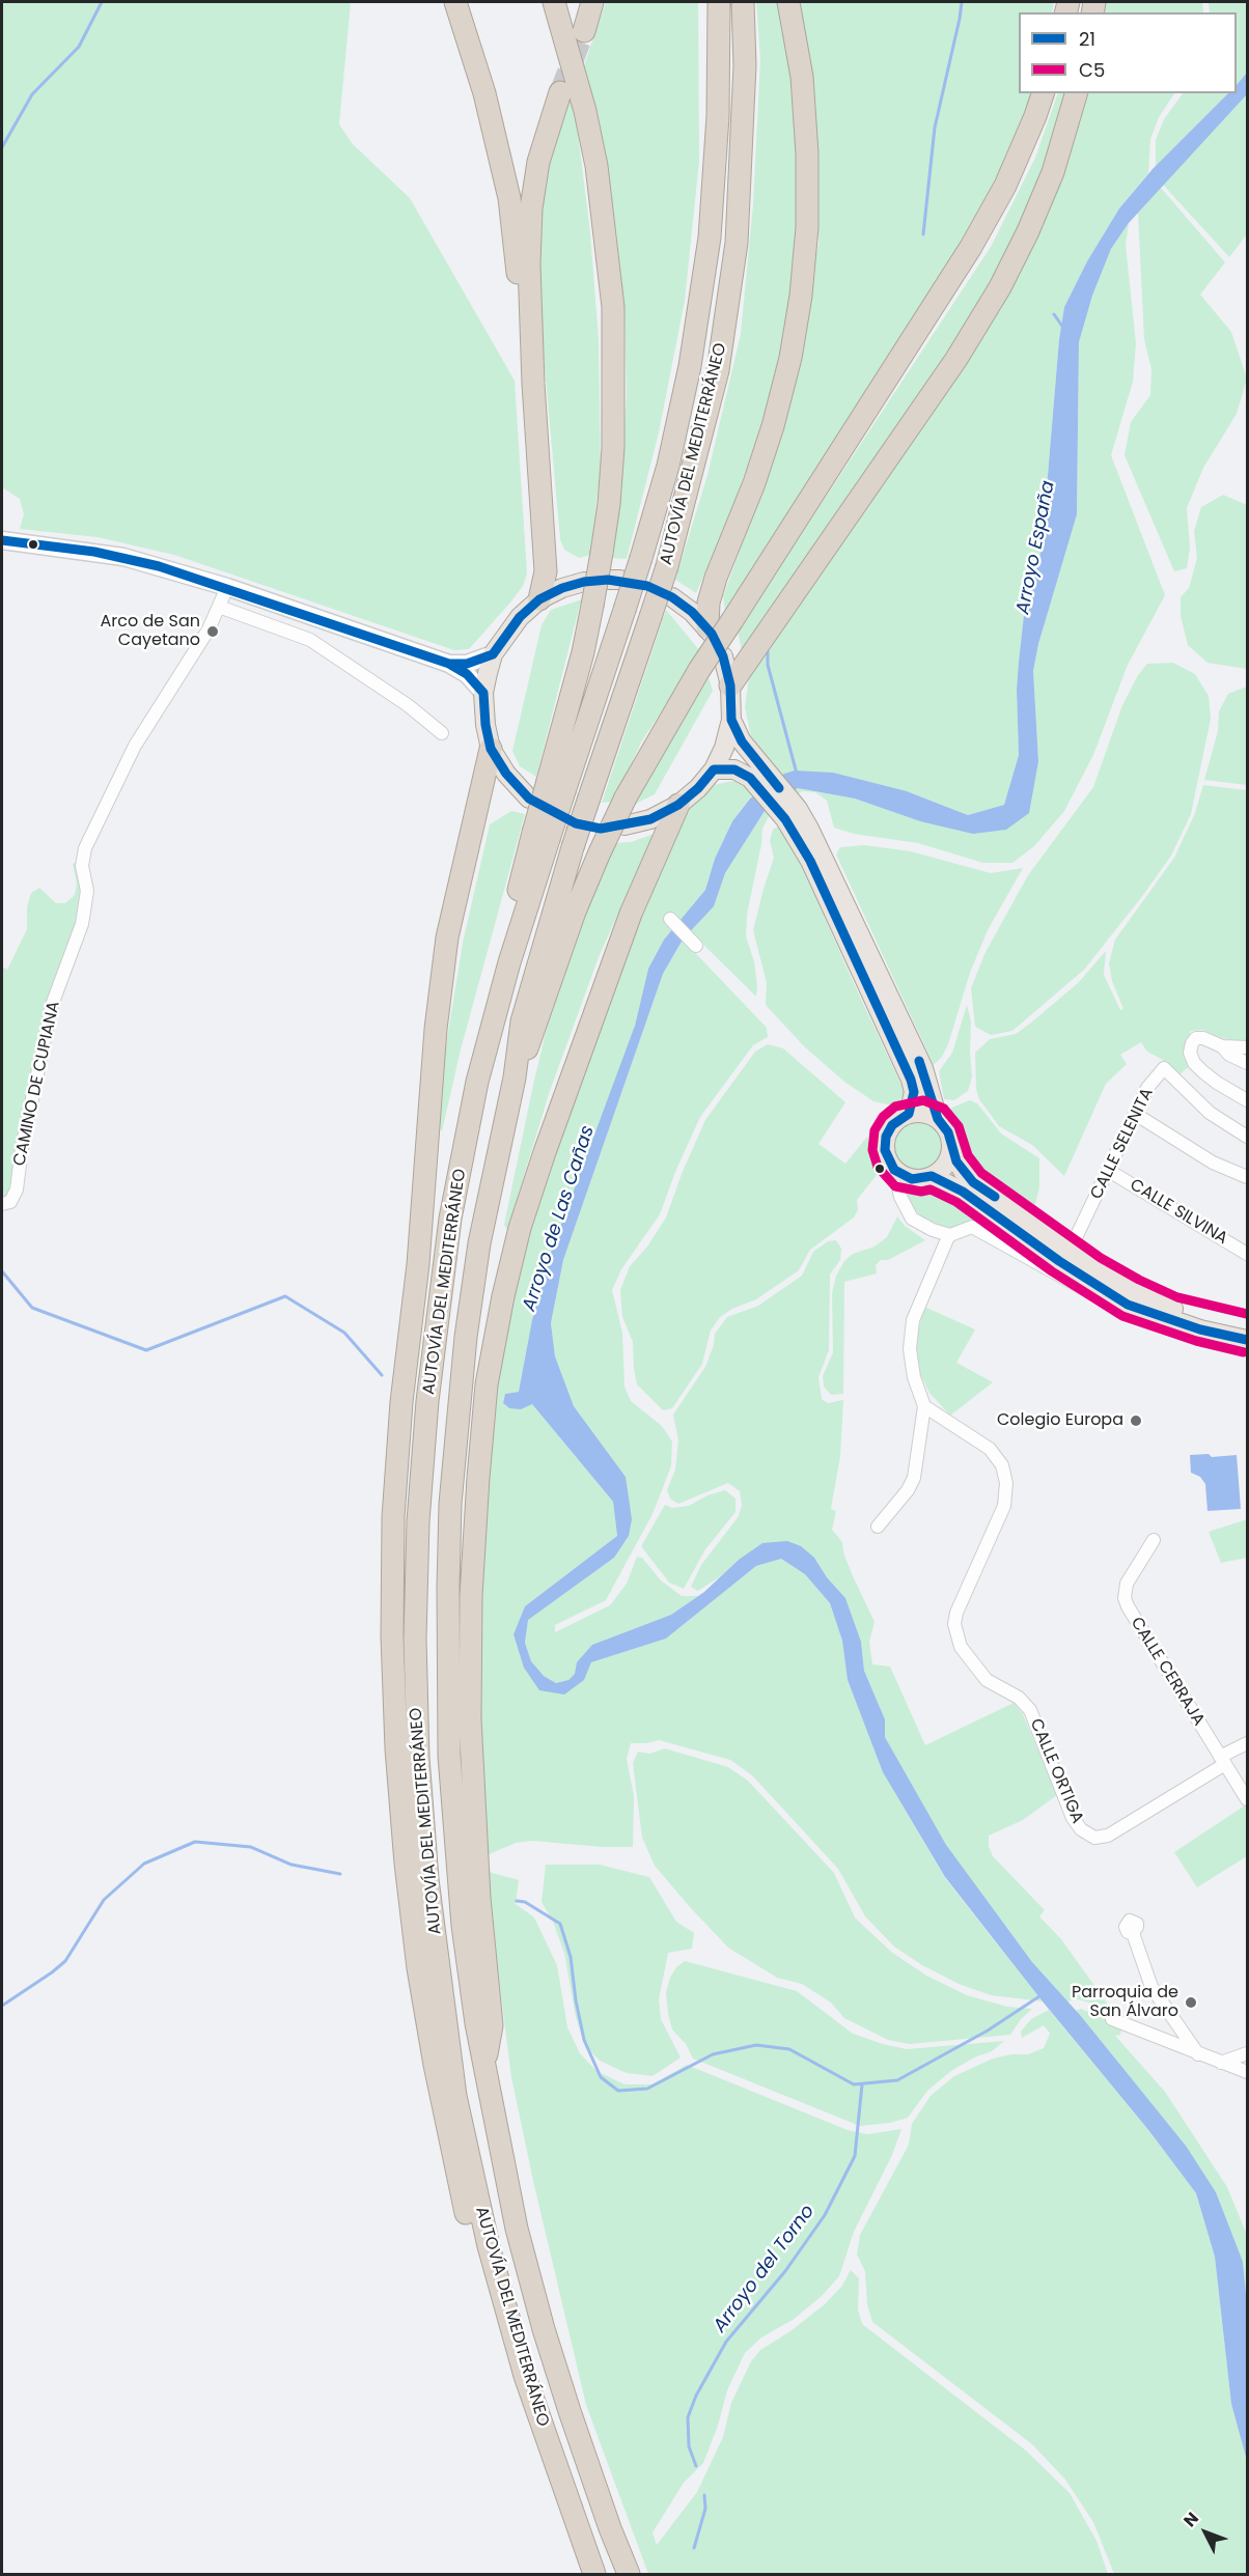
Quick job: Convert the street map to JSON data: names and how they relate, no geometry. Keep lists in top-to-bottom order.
{
  "streets": {
    "highway": ["AUTOVÍA DEL MEDITERRÁNEO"],
    "street": [
      "CAMINO DE CUPIANA",
      "CALLE SELENITA",
      "CALLE SILVINA",
      "CALLE CERRAJA",
      "CALLE ORTIGA"
    ]
  },
  "crossings": [
    ["CALLE SELENITA", "CALLE SILVINA"],
    ["CALLE CERRAJA", "CALLE ORTIGA"]
  ],
  "water": ["Arroyo España", "Arroyo de Las Cañas", "Arroyo del Torno"],
  "places": ["Arco de San Cayetano", "Colegio Europa", "Parroquia de San Álvaro"],
  "lines": ["transit line 21", "transit line C5"],
  "legend": ["21", "C5"],
  "north": "top left"
}
